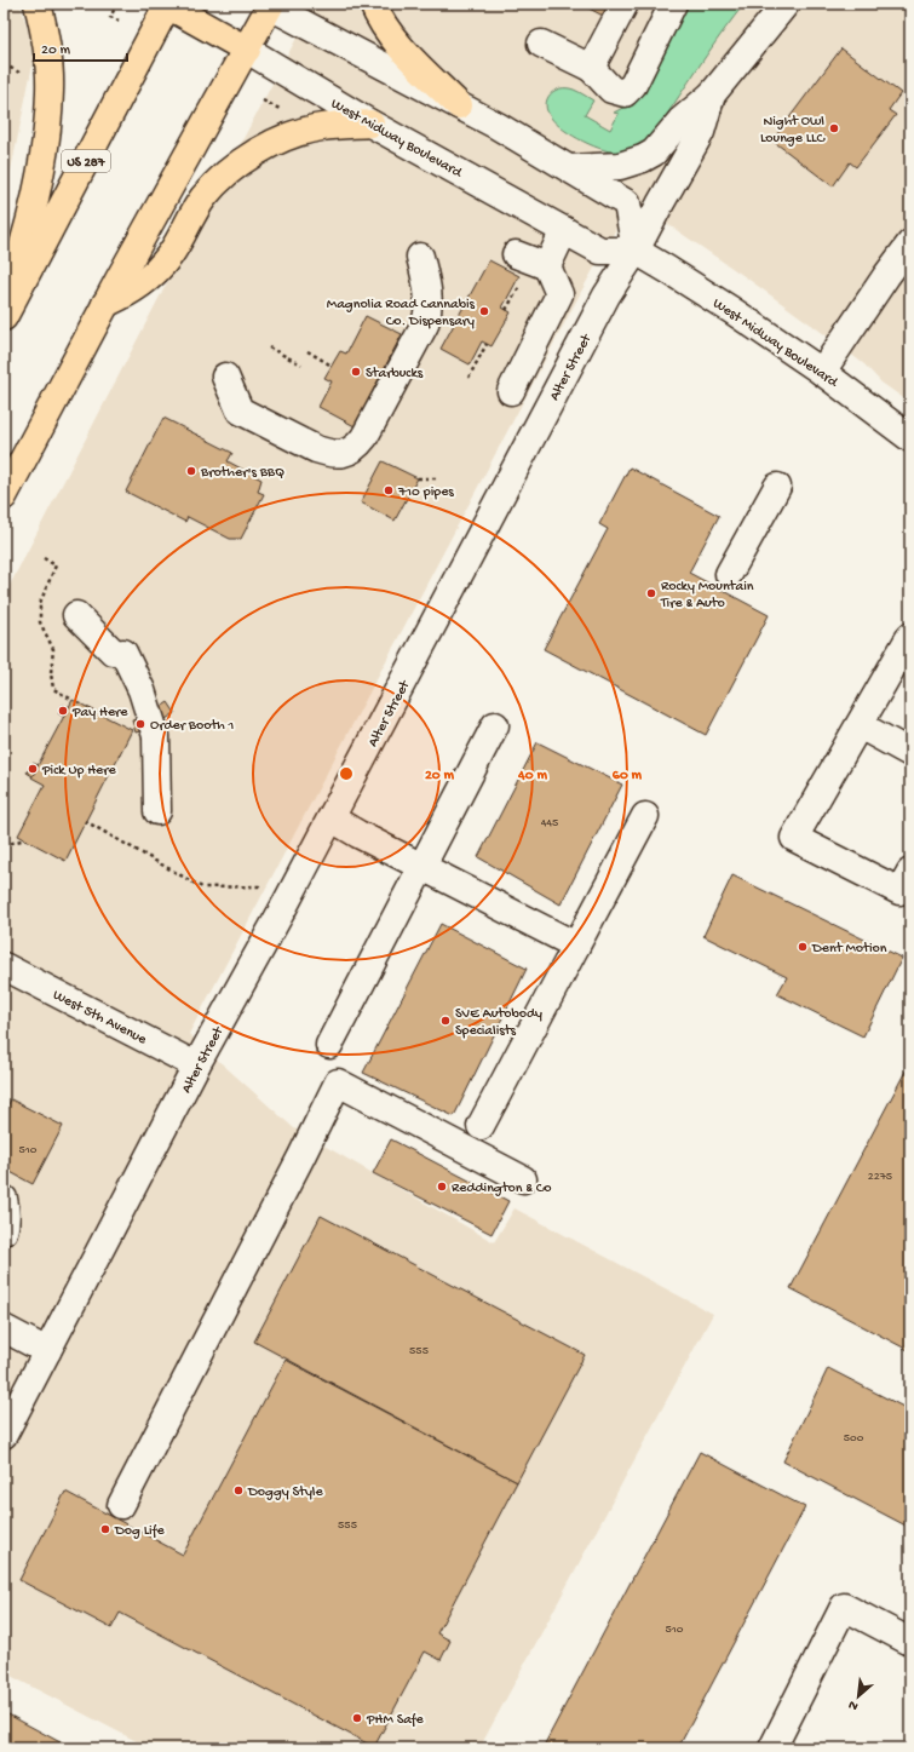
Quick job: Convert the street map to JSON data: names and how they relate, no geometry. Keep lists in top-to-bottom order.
{
  "streets": {
    "main road": ["West Midway Boulevard", "US 287"],
    "street": ["Alter Street", "West 5th Avenue"]
  },
  "crossings": [
    ["West Midway Boulevard", "US 287"],
    ["West Midway Boulevard", "Alter Street"],
    ["Alter Street", "West 5th Avenue"]
  ],
  "places": [
    "Night Owl Lounge LLC",
    "Magnolia Road Cannabis Co. Dispensary",
    "Starbucks",
    "Brother's BBQ",
    "710 pipes",
    "Rocky Mountain Tire & Auto",
    "Pay Here",
    "Order Booth 1",
    "Pick Up Here",
    "Dent Motion",
    "SVE Autobody Specialists",
    "Reddington & Co",
    "Doggy Style",
    "Dog Life",
    "PHM Safe"
  ],
  "house_numbers": [
    "445",
    "510",
    "2275",
    "555",
    "500",
    "555",
    "510"
  ],
  "scale_bar": "20 m",
  "north": "bottom left",
  "rings": ["20 m", "40 m", "60 m"]
}
